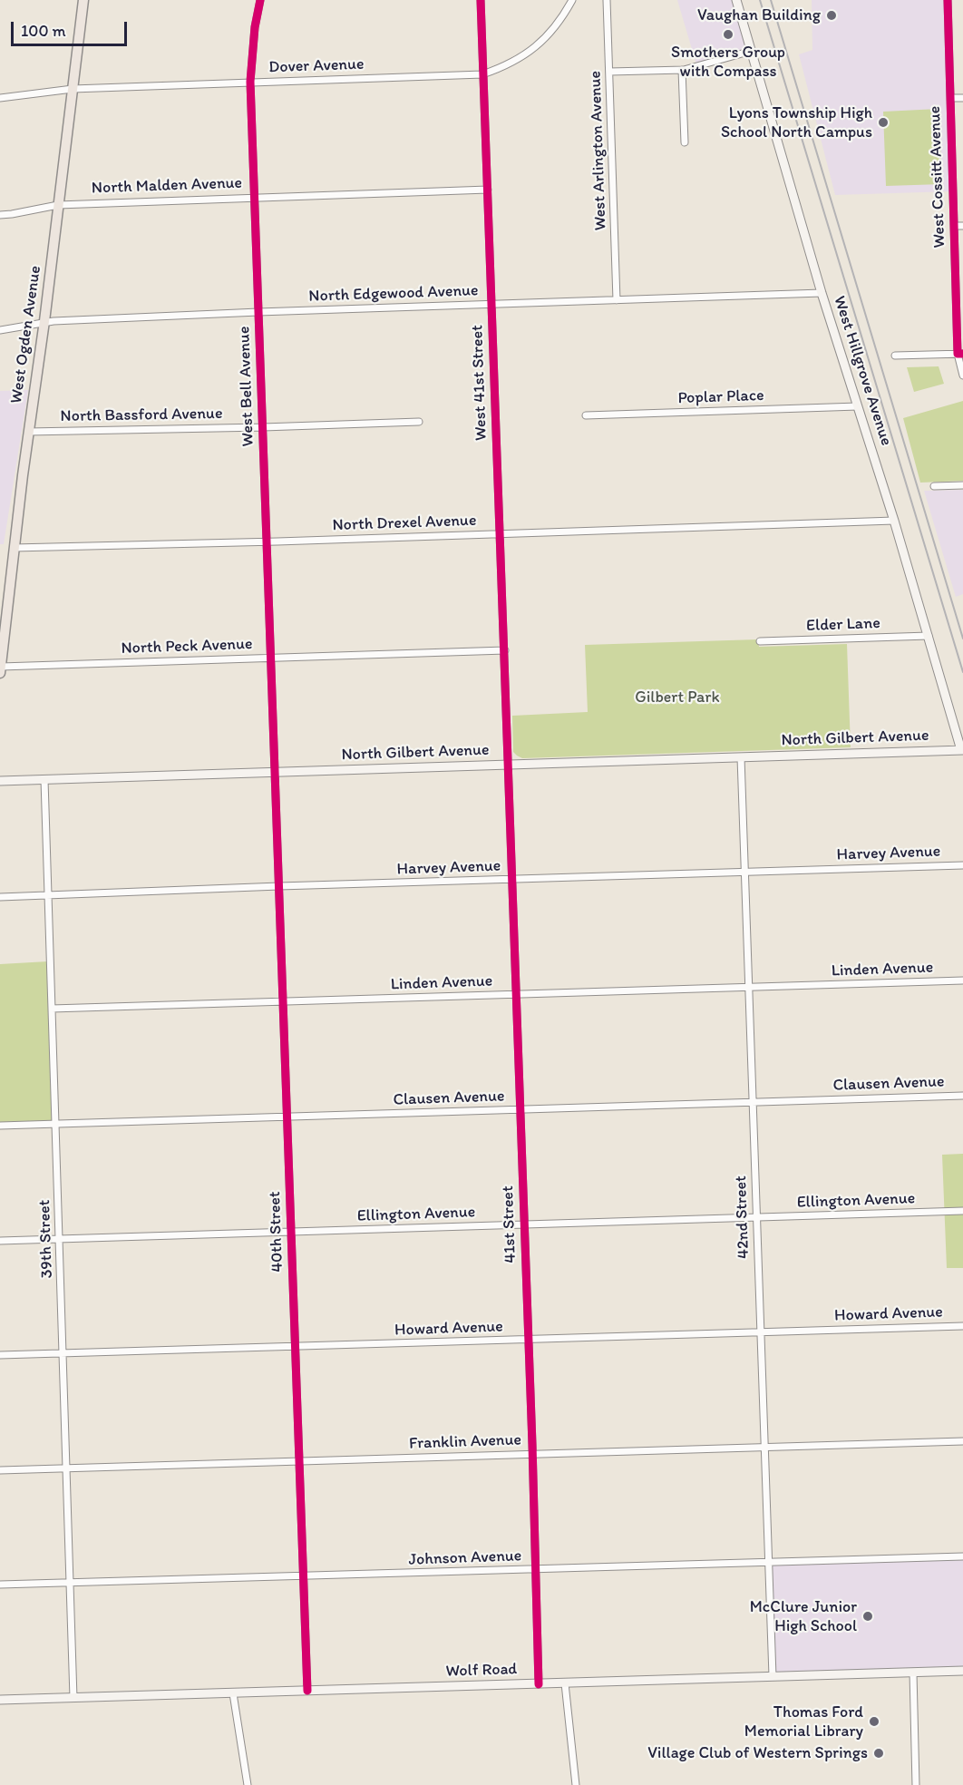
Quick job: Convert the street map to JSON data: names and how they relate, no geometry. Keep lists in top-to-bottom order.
{
  "streets": {
    "main road": ["West Ogden Avenue"],
    "street": [
      "Dover Avenue",
      "West Arlington Avenue",
      "West Cossitt Avenue",
      "North Malden Avenue",
      "North Edgewood Avenue",
      "West Hillgrove Avenue",
      "West 41st Street",
      "West Bell Avenue",
      "Poplar Place",
      "North Bassford Avenue",
      "North Drexel Avenue",
      "Elder Lane",
      "North Peck Avenue",
      "North Gilbert Avenue",
      "Harvey Avenue",
      "Linden Avenue",
      "Clausen Avenue",
      "Ellington Avenue",
      "42nd Street",
      "41st Street",
      "40th Street",
      "39th Street",
      "Howard Avenue",
      "Franklin Avenue",
      "Johnson Avenue",
      "Wolf Road"
    ]
  },
  "crossings": [
    ["Dover Avenue", "West Ogden Avenue"],
    ["Dover Avenue", "West 41st Street"],
    ["Dover Avenue", "West Bell Avenue"],
    ["West Arlington Avenue", "North Edgewood Avenue"],
    ["North Malden Avenue", "West Ogden Avenue"],
    ["North Malden Avenue", "West 41st Street"],
    ["North Malden Avenue", "West Bell Avenue"],
    ["North Edgewood Avenue", "West Ogden Avenue"],
    ["North Edgewood Avenue", "West Hillgrove Avenue"],
    ["North Edgewood Avenue", "West 41st Street"],
    ["North Edgewood Avenue", "West Bell Avenue"],
    ["West Ogden Avenue", "North Bassford Avenue"],
    ["West Ogden Avenue", "North Drexel Avenue"],
    ["West Ogden Avenue", "North Peck Avenue"],
    ["West Hillgrove Avenue", "Poplar Place"],
    ["West Hillgrove Avenue", "North Drexel Avenue"],
    ["West Hillgrove Avenue", "Elder Lane"],
    ["West Hillgrove Avenue", "North Gilbert Avenue"],
    ["West 41st Street", "North Drexel Avenue"],
    ["West 41st Street", "North Peck Avenue"],
    ["West 41st Street", "North Gilbert Avenue"],
    ["West 41st Street", "41st Street"],
    ["West Bell Avenue", "North Bassford Avenue"],
    ["West Bell Avenue", "North Drexel Avenue"],
    ["West Bell Avenue", "North Peck Avenue"],
    ["West Bell Avenue", "North Gilbert Avenue"],
    ["West Bell Avenue", "40th Street"],
    ["North Gilbert Avenue", "42nd Street"],
    ["North Gilbert Avenue", "41st Street"],
    ["North Gilbert Avenue", "40th Street"],
    ["North Gilbert Avenue", "39th Street"],
    ["Harvey Avenue", "42nd Street"],
    ["Harvey Avenue", "41st Street"],
    ["Harvey Avenue", "40th Street"],
    ["Harvey Avenue", "39th Street"],
    ["Linden Avenue", "42nd Street"],
    ["Linden Avenue", "41st Street"],
    ["Linden Avenue", "40th Street"],
    ["Linden Avenue", "39th Street"],
    ["Clausen Avenue", "42nd Street"],
    ["Clausen Avenue", "41st Street"],
    ["Clausen Avenue", "40th Street"],
    ["Clausen Avenue", "39th Street"],
    ["Ellington Avenue", "42nd Street"],
    ["Ellington Avenue", "41st Street"],
    ["Ellington Avenue", "40th Street"],
    ["Ellington Avenue", "39th Street"],
    ["42nd Street", "Howard Avenue"],
    ["42nd Street", "Franklin Avenue"],
    ["42nd Street", "Johnson Avenue"],
    ["42nd Street", "Wolf Road"],
    ["41st Street", "Howard Avenue"],
    ["41st Street", "Franklin Avenue"],
    ["41st Street", "Johnson Avenue"],
    ["41st Street", "Wolf Road"],
    ["40th Street", "Howard Avenue"],
    ["40th Street", "Franklin Avenue"],
    ["40th Street", "Johnson Avenue"],
    ["40th Street", "Wolf Road"],
    ["39th Street", "Howard Avenue"],
    ["39th Street", "Franklin Avenue"],
    ["39th Street", "Johnson Avenue"],
    ["39th Street", "Wolf Road"]
  ],
  "parks": ["Gilbert Park"],
  "places": [
    "Vaughan Building",
    "Smothers Group with Compass",
    "Lyons Township High School North Campus",
    "McClure Junior High School",
    "Thomas Ford Memorial Library",
    "Village Club of Western Springs"
  ],
  "scale_bar": "100 m"
}
